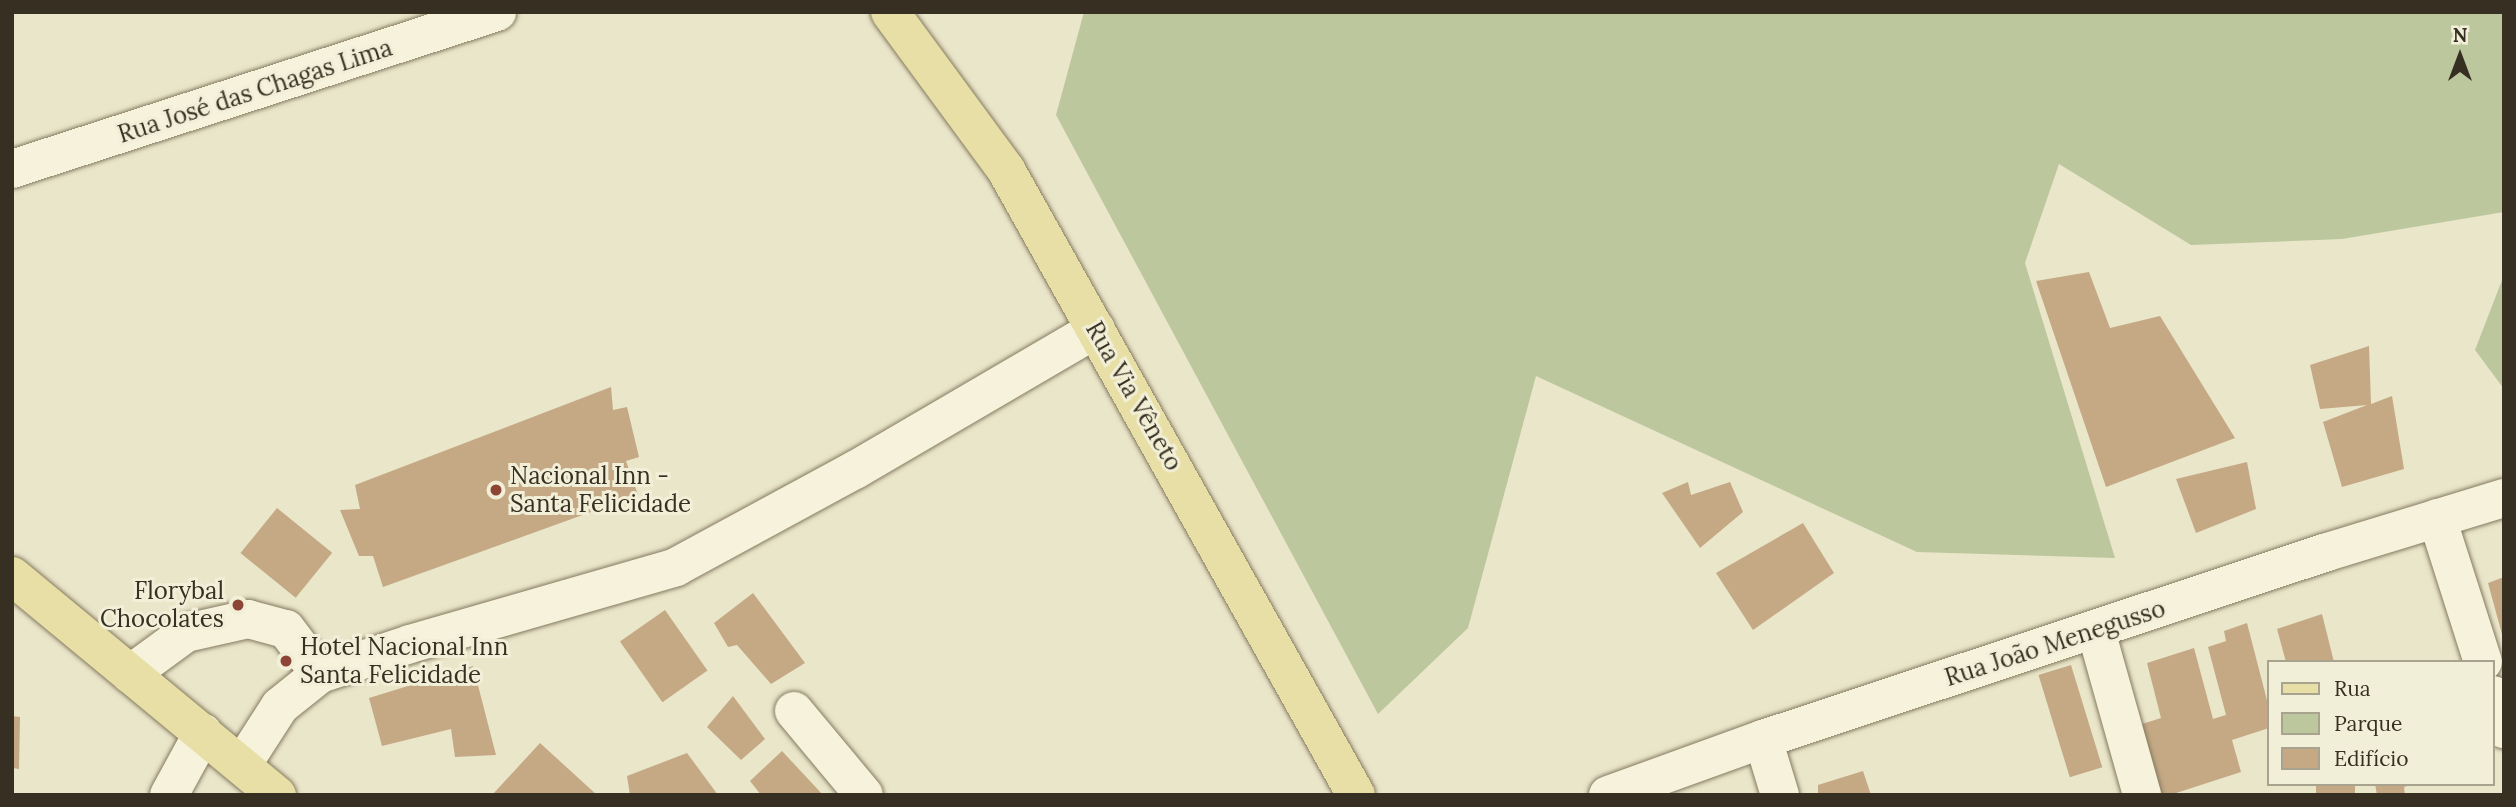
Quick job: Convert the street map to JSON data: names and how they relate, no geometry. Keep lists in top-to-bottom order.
{
  "streets": {
    "main road": ["Rua Via Vêneto"],
    "street": ["Rua José das Chagas Lima", "Rua João Menegusso"]
  },
  "places": ["Nacional Inn - Santa Felicidade", "Florybal Chocolates", "Hotel Nacional Inn Santa Felicidade"],
  "legend": ["Rua", "Parque", "Edifício"],
  "north": "top"
}
